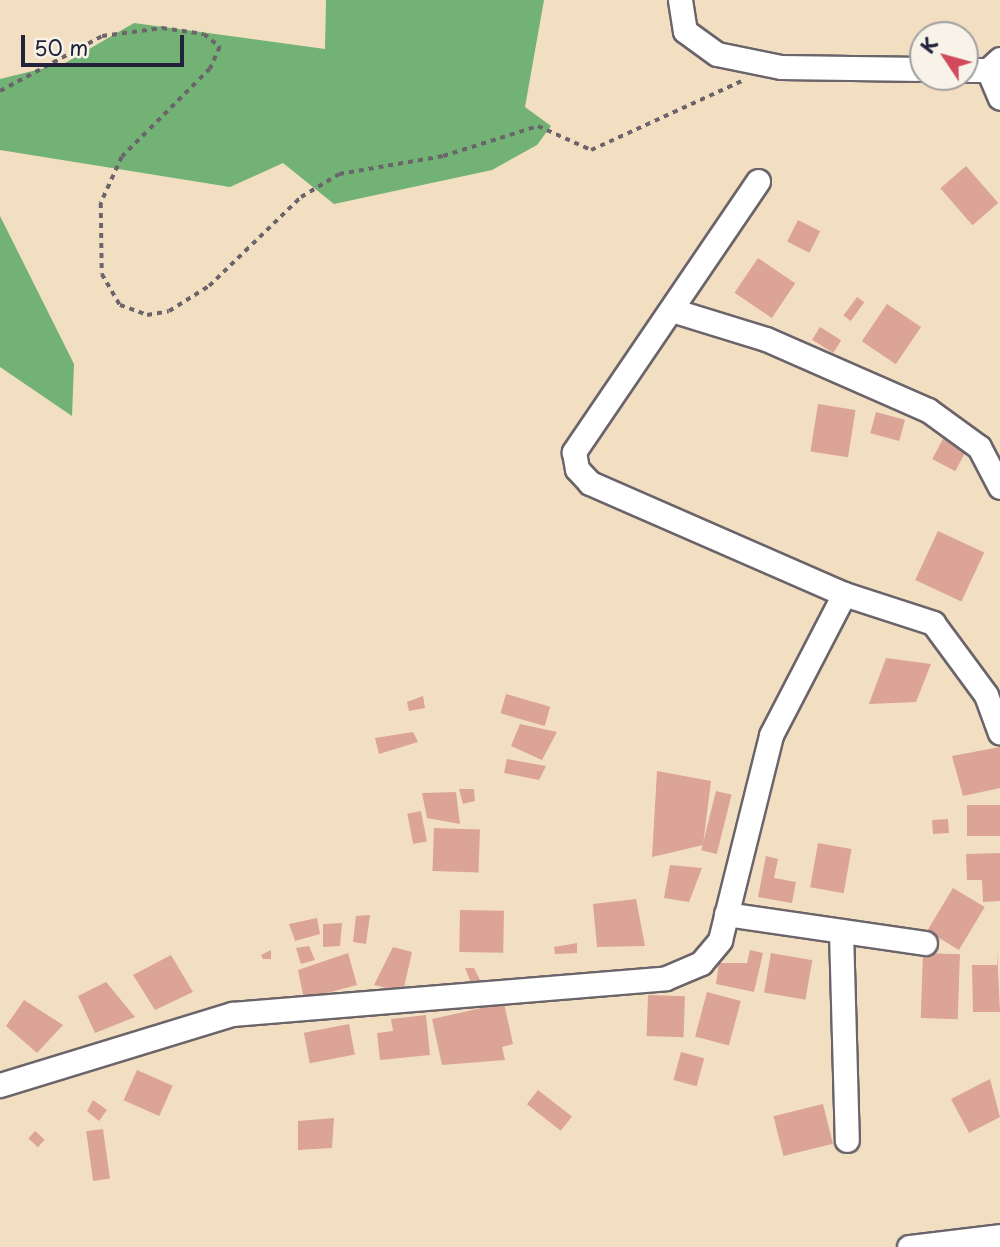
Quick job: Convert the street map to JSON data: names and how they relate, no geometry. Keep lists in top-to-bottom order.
{
  "scale_bar": "50 m",
  "north": "top left"
}
